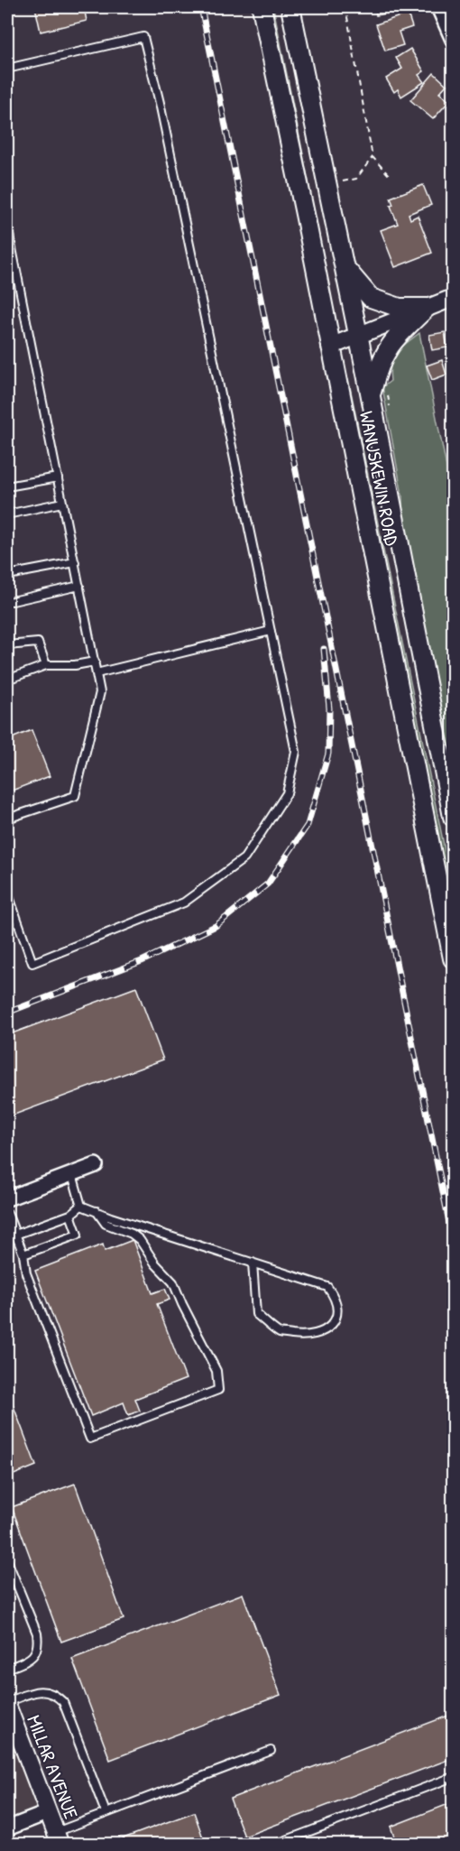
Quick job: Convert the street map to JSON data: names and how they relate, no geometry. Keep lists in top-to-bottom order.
{
  "streets": {
    "main road": ["WANUSKEWIN ROAD"],
    "street": ["MILLAR AVENUE"]
  }
}
